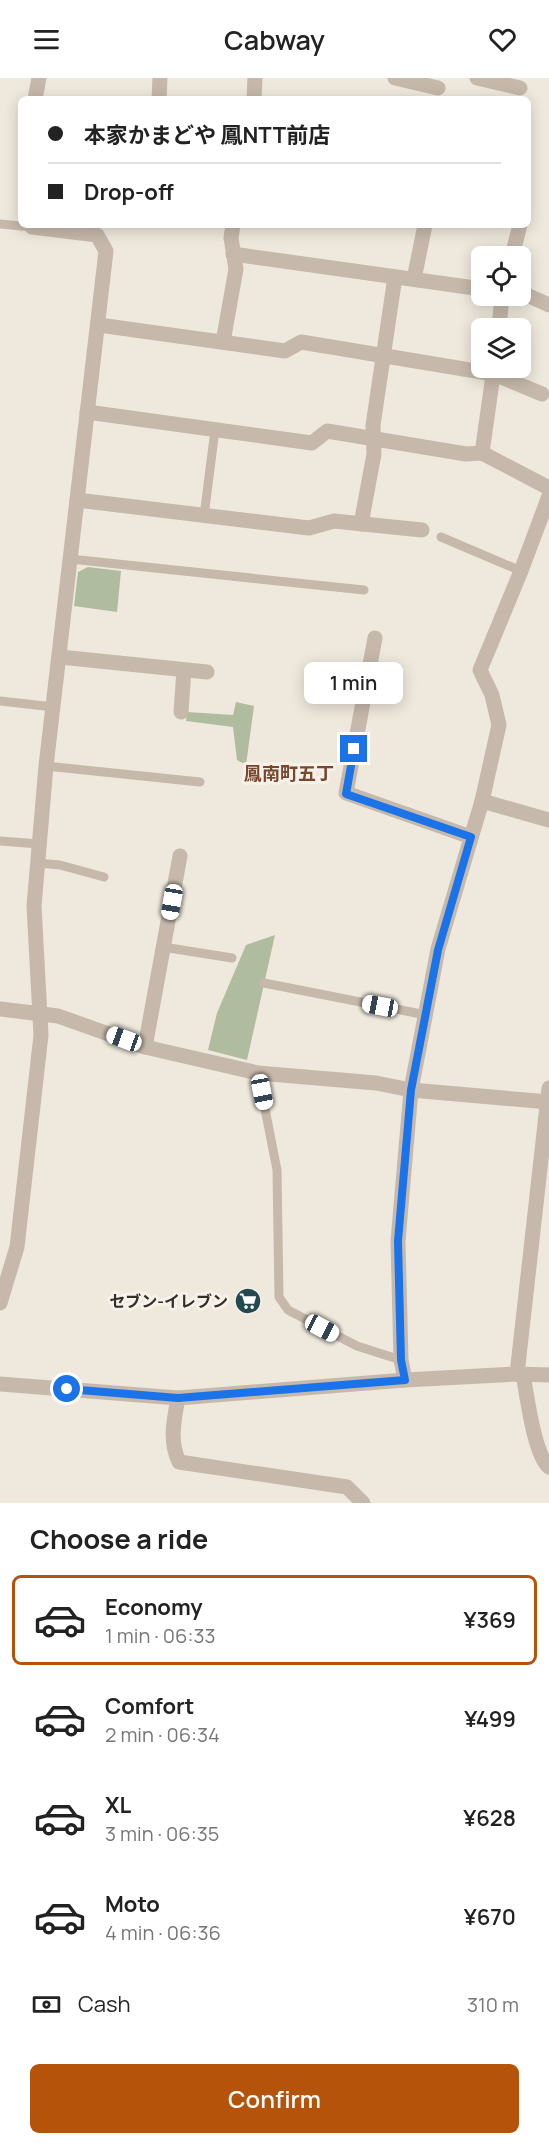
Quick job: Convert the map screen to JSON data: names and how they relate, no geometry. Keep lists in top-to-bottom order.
{
  "districts": ["鳳南町五丁"],
  "places": {
    "supermarket": ["セブン-イレブン"]
  },
  "page": {
    "header": "Cabway",
    "banner": ["本家かまどや 鳳NTT前店", "Drop-off"],
    "bubble": "1 min",
    "heading": "Choose a ride",
    "list": [
      {
        "name": "Economy",
        "note": "1 min · 06:33",
        "value": "¥369"
      },
      {
        "name": "Comfort",
        "note": "2 min · 06:34",
        "value": "¥499"
      },
      {
        "name": "XL",
        "note": "3 min · 06:35",
        "value": "¥628"
      },
      {
        "name": "Moto",
        "note": "4 min · 06:36",
        "value": "¥670"
      }
    ],
    "pay": ["Cash", "310 m"],
    "buttons": "Confirm"
  }
}
